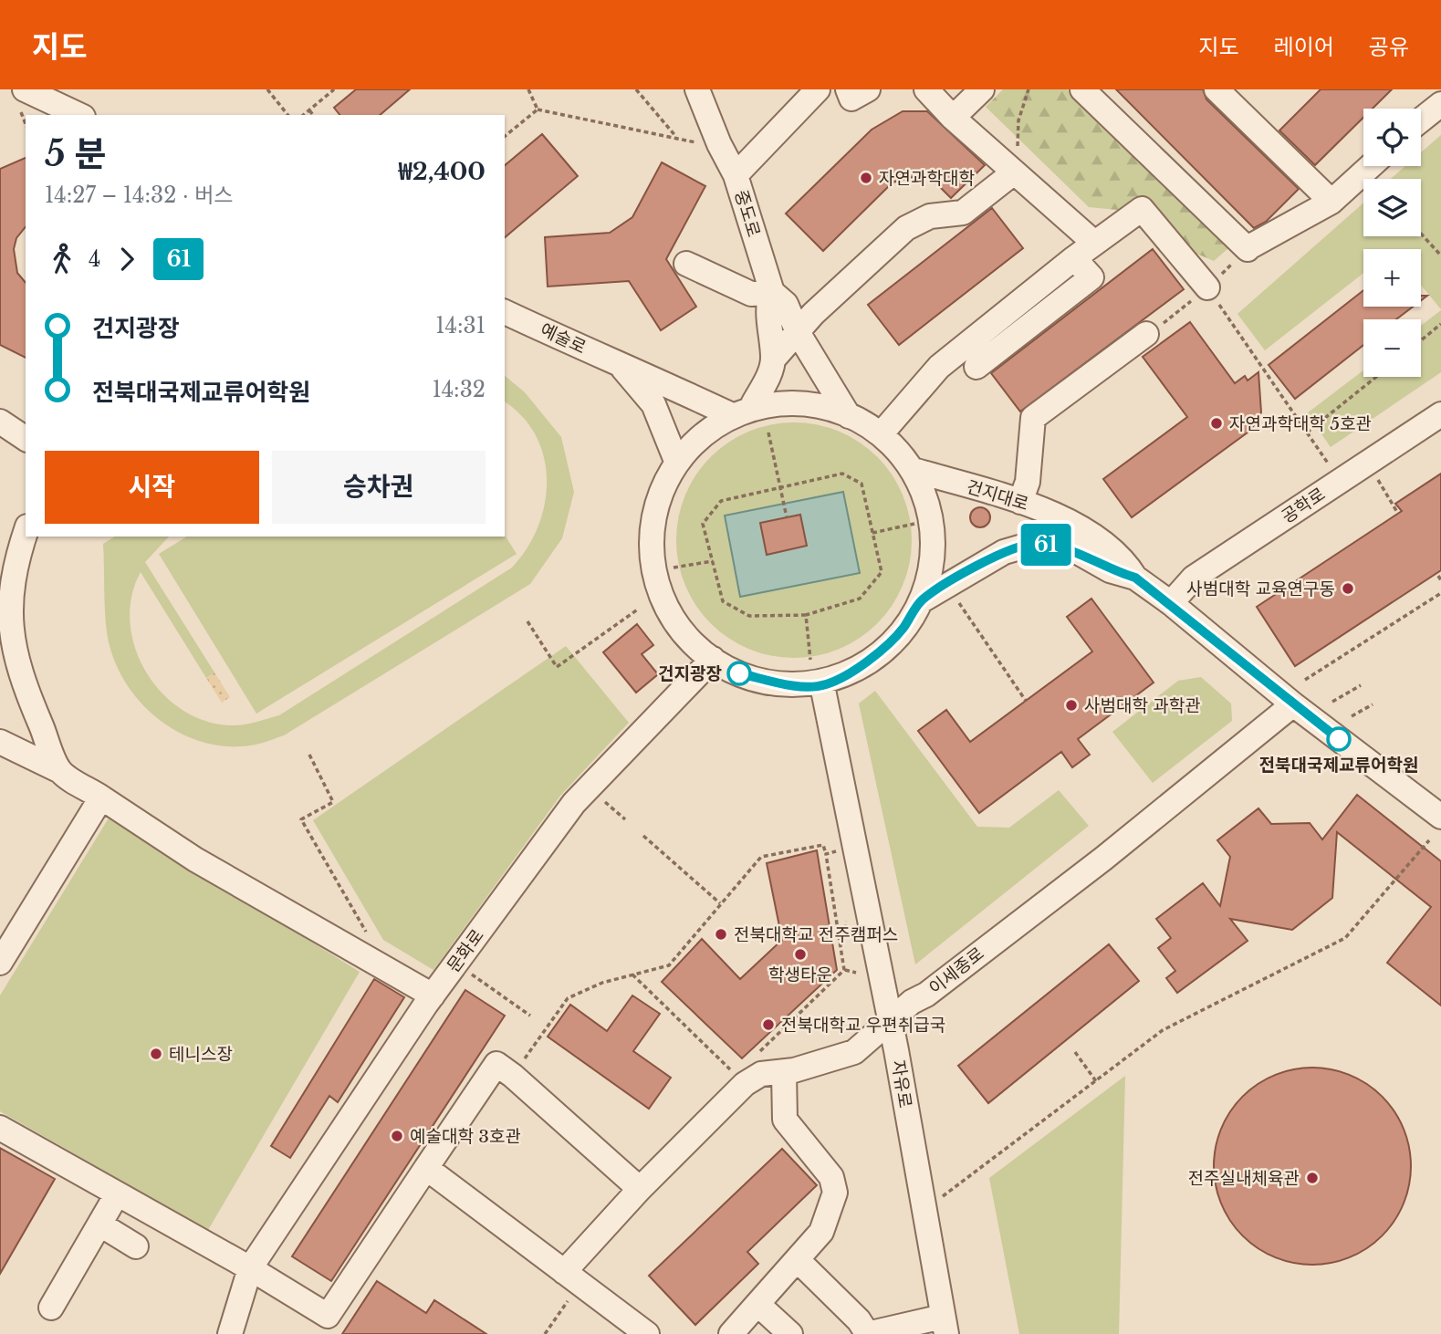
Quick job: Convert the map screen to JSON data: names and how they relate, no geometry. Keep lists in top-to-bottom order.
{
  "streets": {
    "street": [
      "중도로",
      "예술로",
      "건지대로",
      "공학로",
      "문화로",
      "이세종로",
      "자유로"
    ]
  },
  "crossings": [
    ["건지대로", "공학로"],
    ["건지대로", "이세종로"],
    ["이세종로", "자유로"]
  ],
  "places": [
    "자연과학대학",
    "자연과학대학 5호관",
    "사범대학 교육연구동",
    "건지광장",
    "사범대학 과학관",
    "전북대국제교류어학원",
    "전북대학교 전주캠퍼스",
    "학생타운",
    "전북대학교 우편취급국",
    "테니스장",
    "예술대학 3호관",
    "전주실내체육관"
  ],
  "lines": ["bus line 61"],
  "page": {
    "header": "지도",
    "nav": ["지도", "레이어", "공유"],
    "on_map": "61",
    "map_buttons": ["+", "−"],
    "heading": ["5 분", "14:27 – 14:32 · 버스", "₩2,400"],
    "legs": ["4", "61"],
    "list": [
      {
        "name": "건지광장",
        "value": "14:31"
      },
      {
        "name": "전북대국제교류어학원",
        "value": "14:32"
      }
    ],
    "buttons": ["시작", "승차권"]
  }
}
